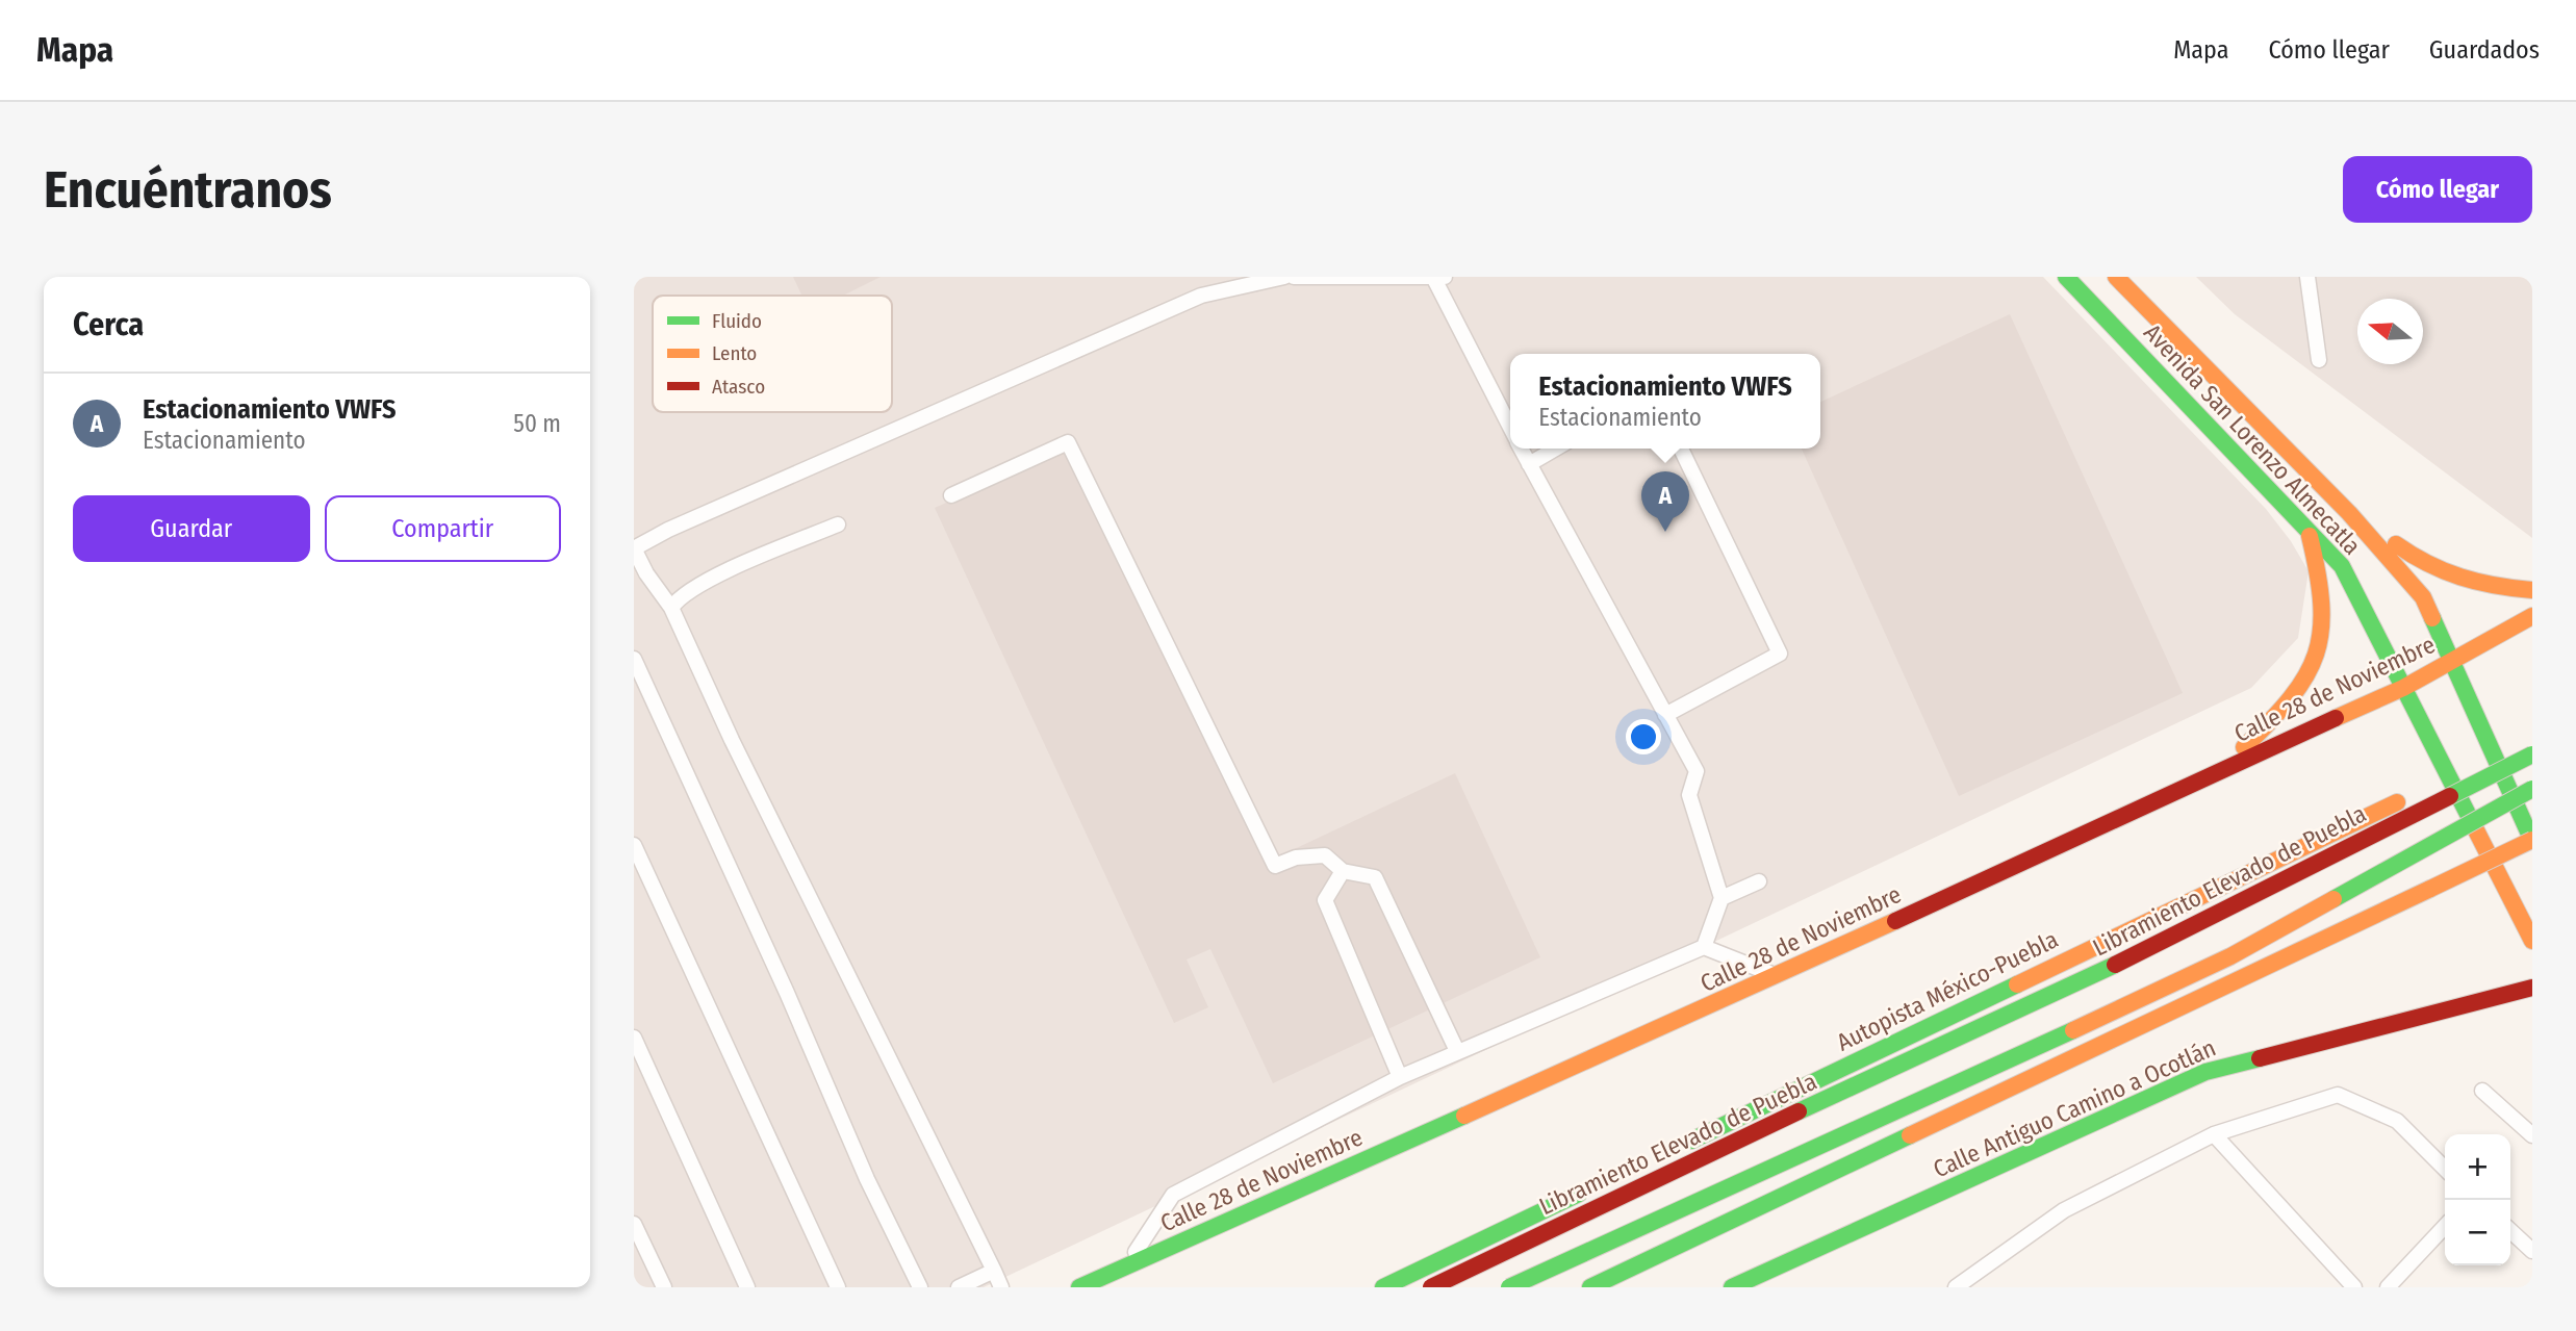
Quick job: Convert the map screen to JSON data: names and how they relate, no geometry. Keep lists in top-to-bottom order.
{
  "streets": {
    "main road": [
      "Avenida San Lorenzo Almecatla",
      "Calle 28 de Noviembre",
      "Libramiento Elevado de Puebla",
      "Autopista México-Puebla",
      "Calle Antiguo Camino a Ocotlán"
    ]
  },
  "crossings": [
    ["Avenida San Lorenzo Almecatla", "Calle 28 de Noviembre"]
  ],
  "legend": ["Fluido", "Lento", "Atasco"],
  "north": "left",
  "page": {
    "header": "Mapa",
    "nav": ["Mapa", "Cómo llegar", "Guardados"],
    "buttons": [
      "Cómo llegar",
      ["Guardar", "Compartir"]
    ],
    "title": "Encuéntranos",
    "heading": "Cerca",
    "popup": ["Estacionamiento VWFS", "Estacionamiento"],
    "list": [
      {
        "mark": "A",
        "name": "Estacionamiento VWFS",
        "note": "Estacionamiento",
        "value": "50 m"
      }
    ],
    "pins": "A",
    "map_buttons": ["+", "−"]
  }
}
